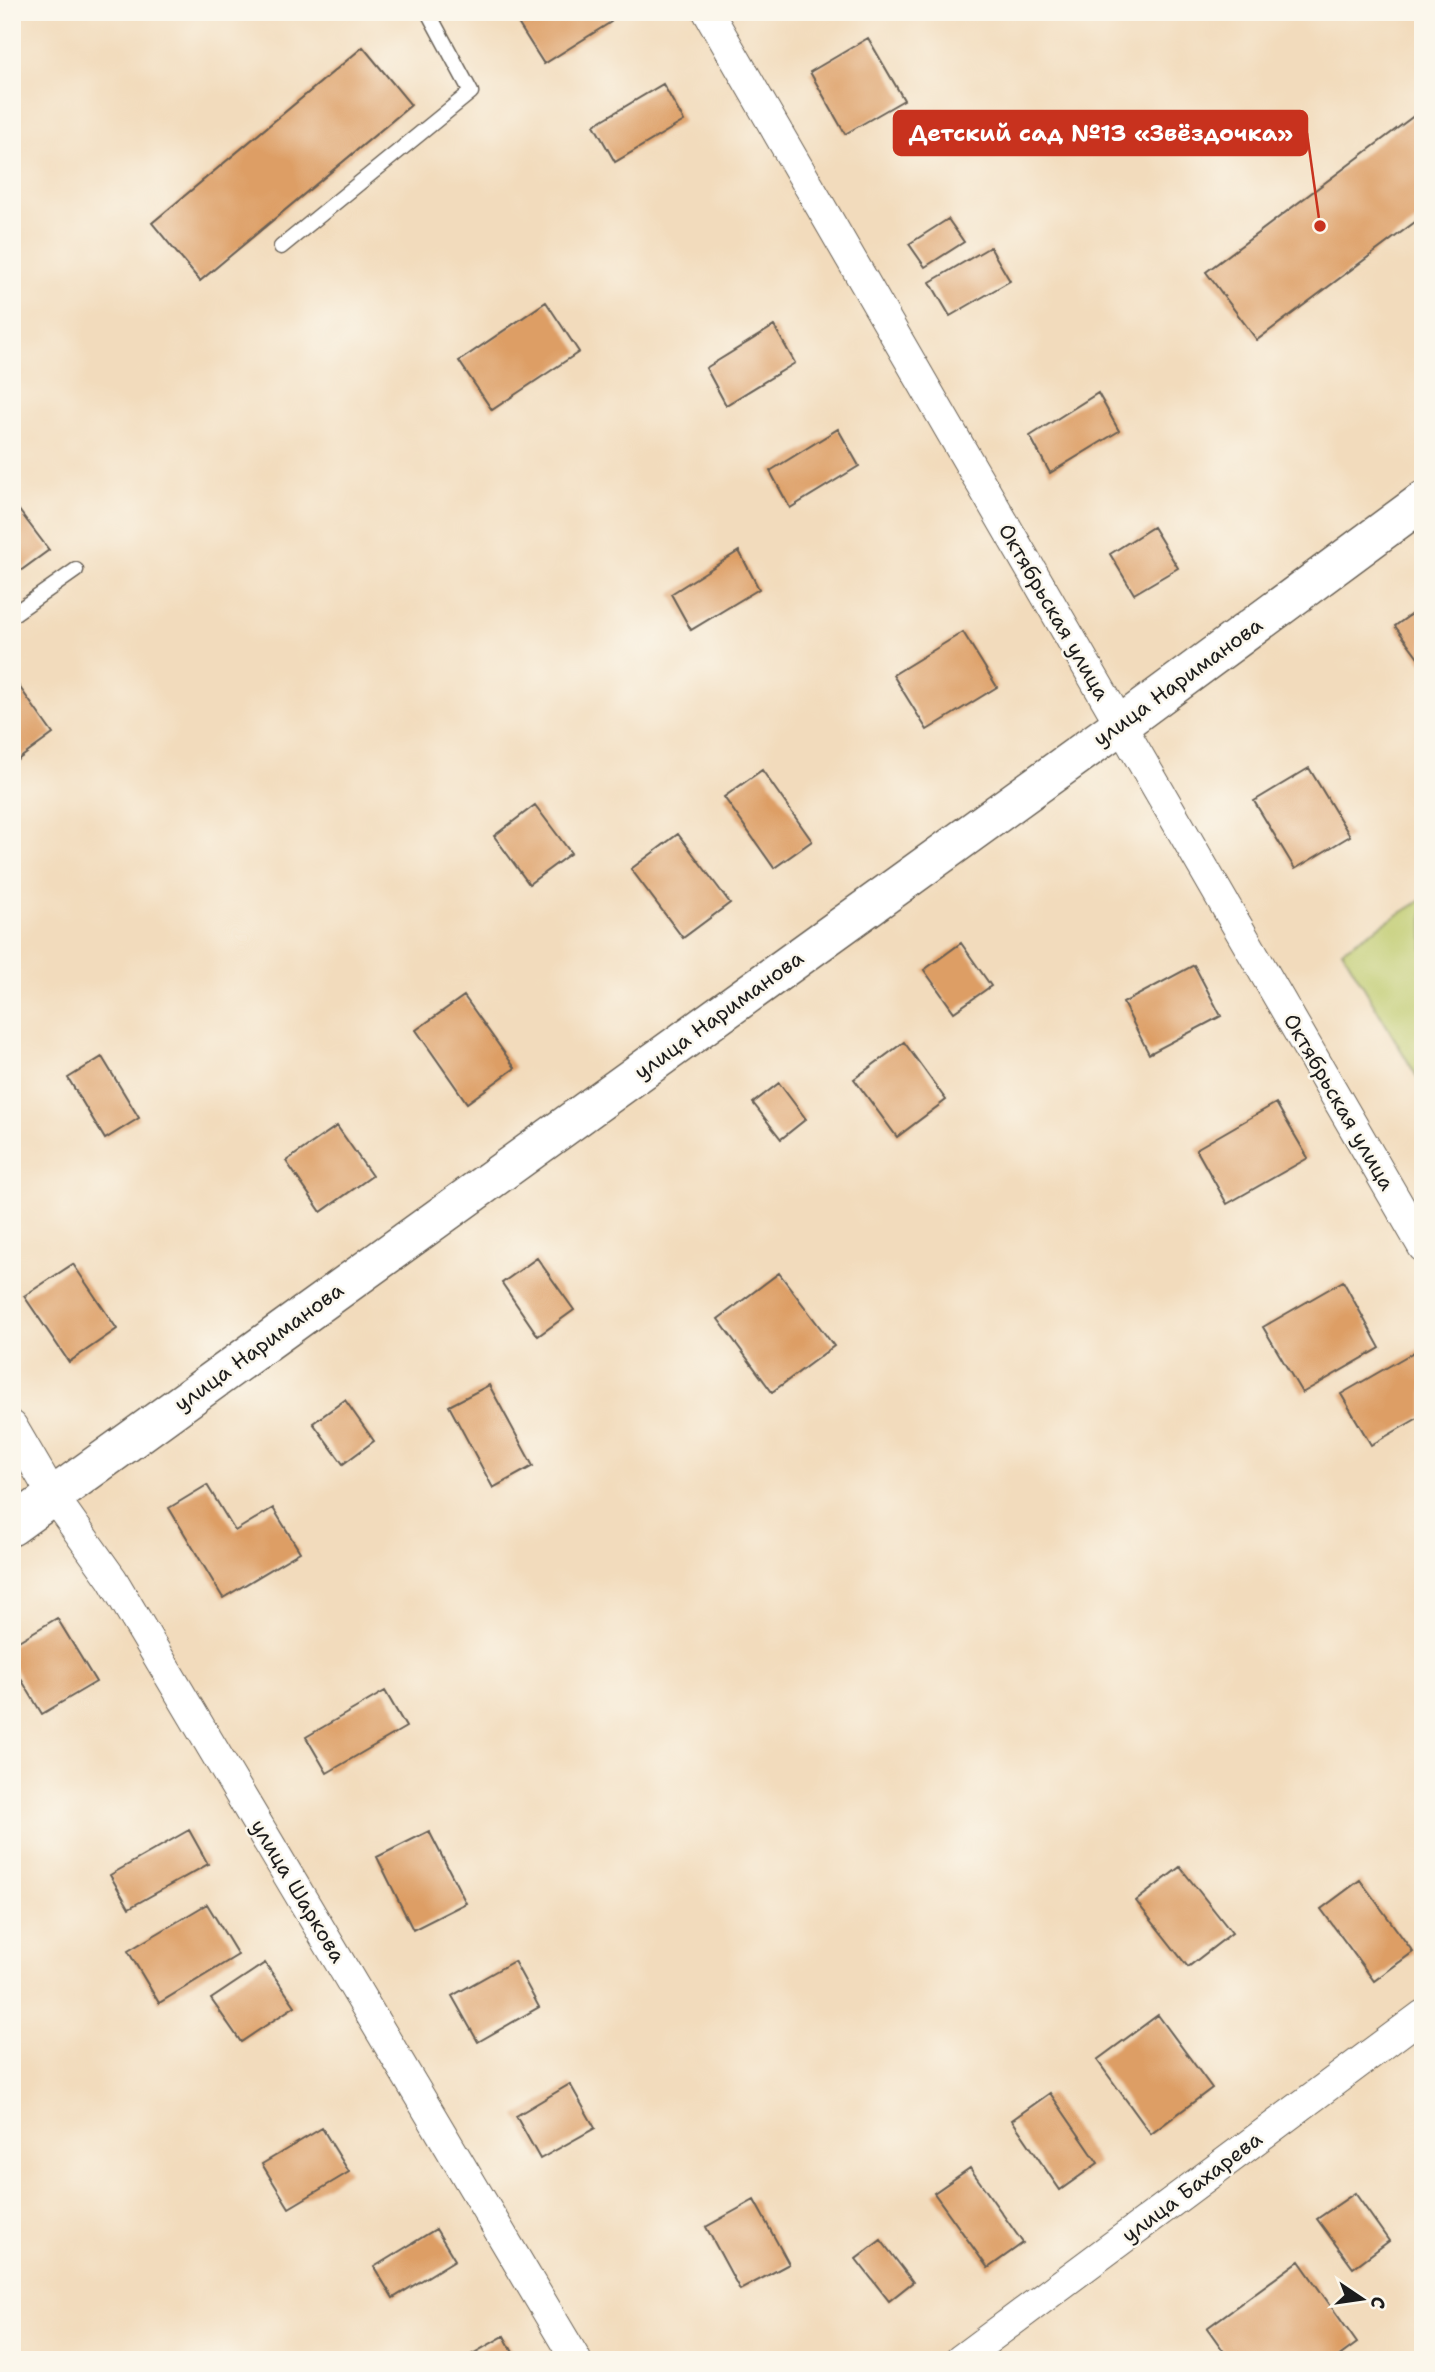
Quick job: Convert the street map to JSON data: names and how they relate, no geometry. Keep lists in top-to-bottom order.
{
  "streets": {
    "main road": ["улица Нариманова"],
    "street": ["Октябрьская улица", "улица Шаркова", "улица Бахарева"]
  },
  "crossings": [
    ["Октябрьская улица", "улица Нариманова"],
    ["улица Нариманова", "улица Шаркова"]
  ],
  "places": ["Детский сад №13 «Звёздочка»"],
  "north": "right"
}
